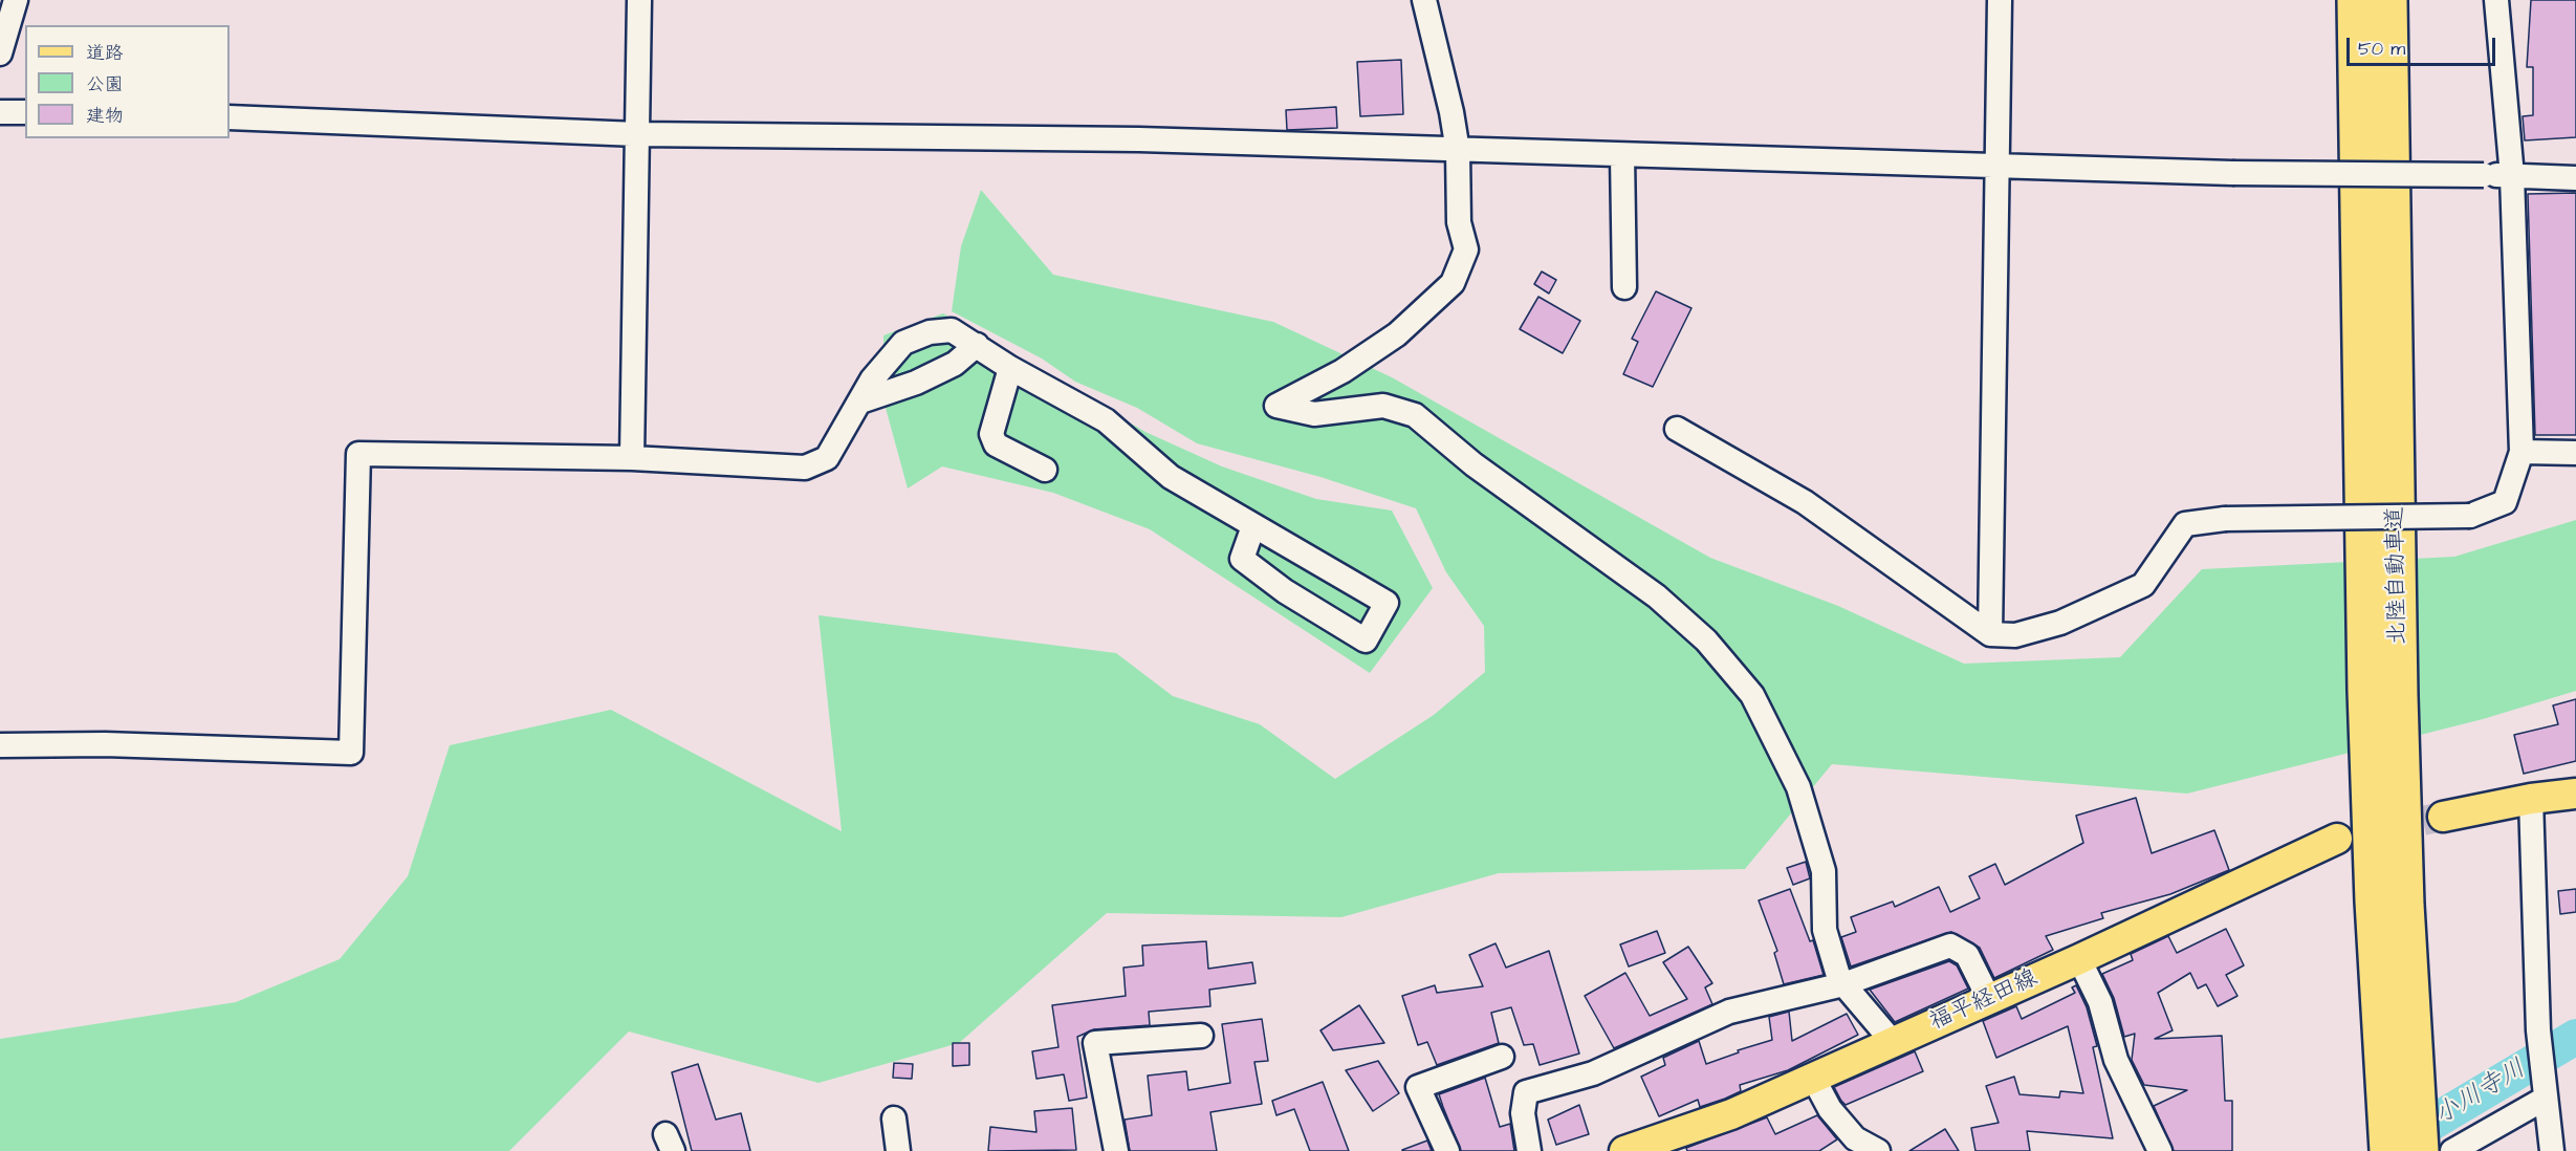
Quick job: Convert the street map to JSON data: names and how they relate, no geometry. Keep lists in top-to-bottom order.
{
  "streets": {
    "highway": ["北陸自動車道"],
    "main road": ["福平経田線"]
  },
  "water": ["小川寺川"],
  "legend": ["道路", "公園", "建物"],
  "scale_bar": "50 m"
}
